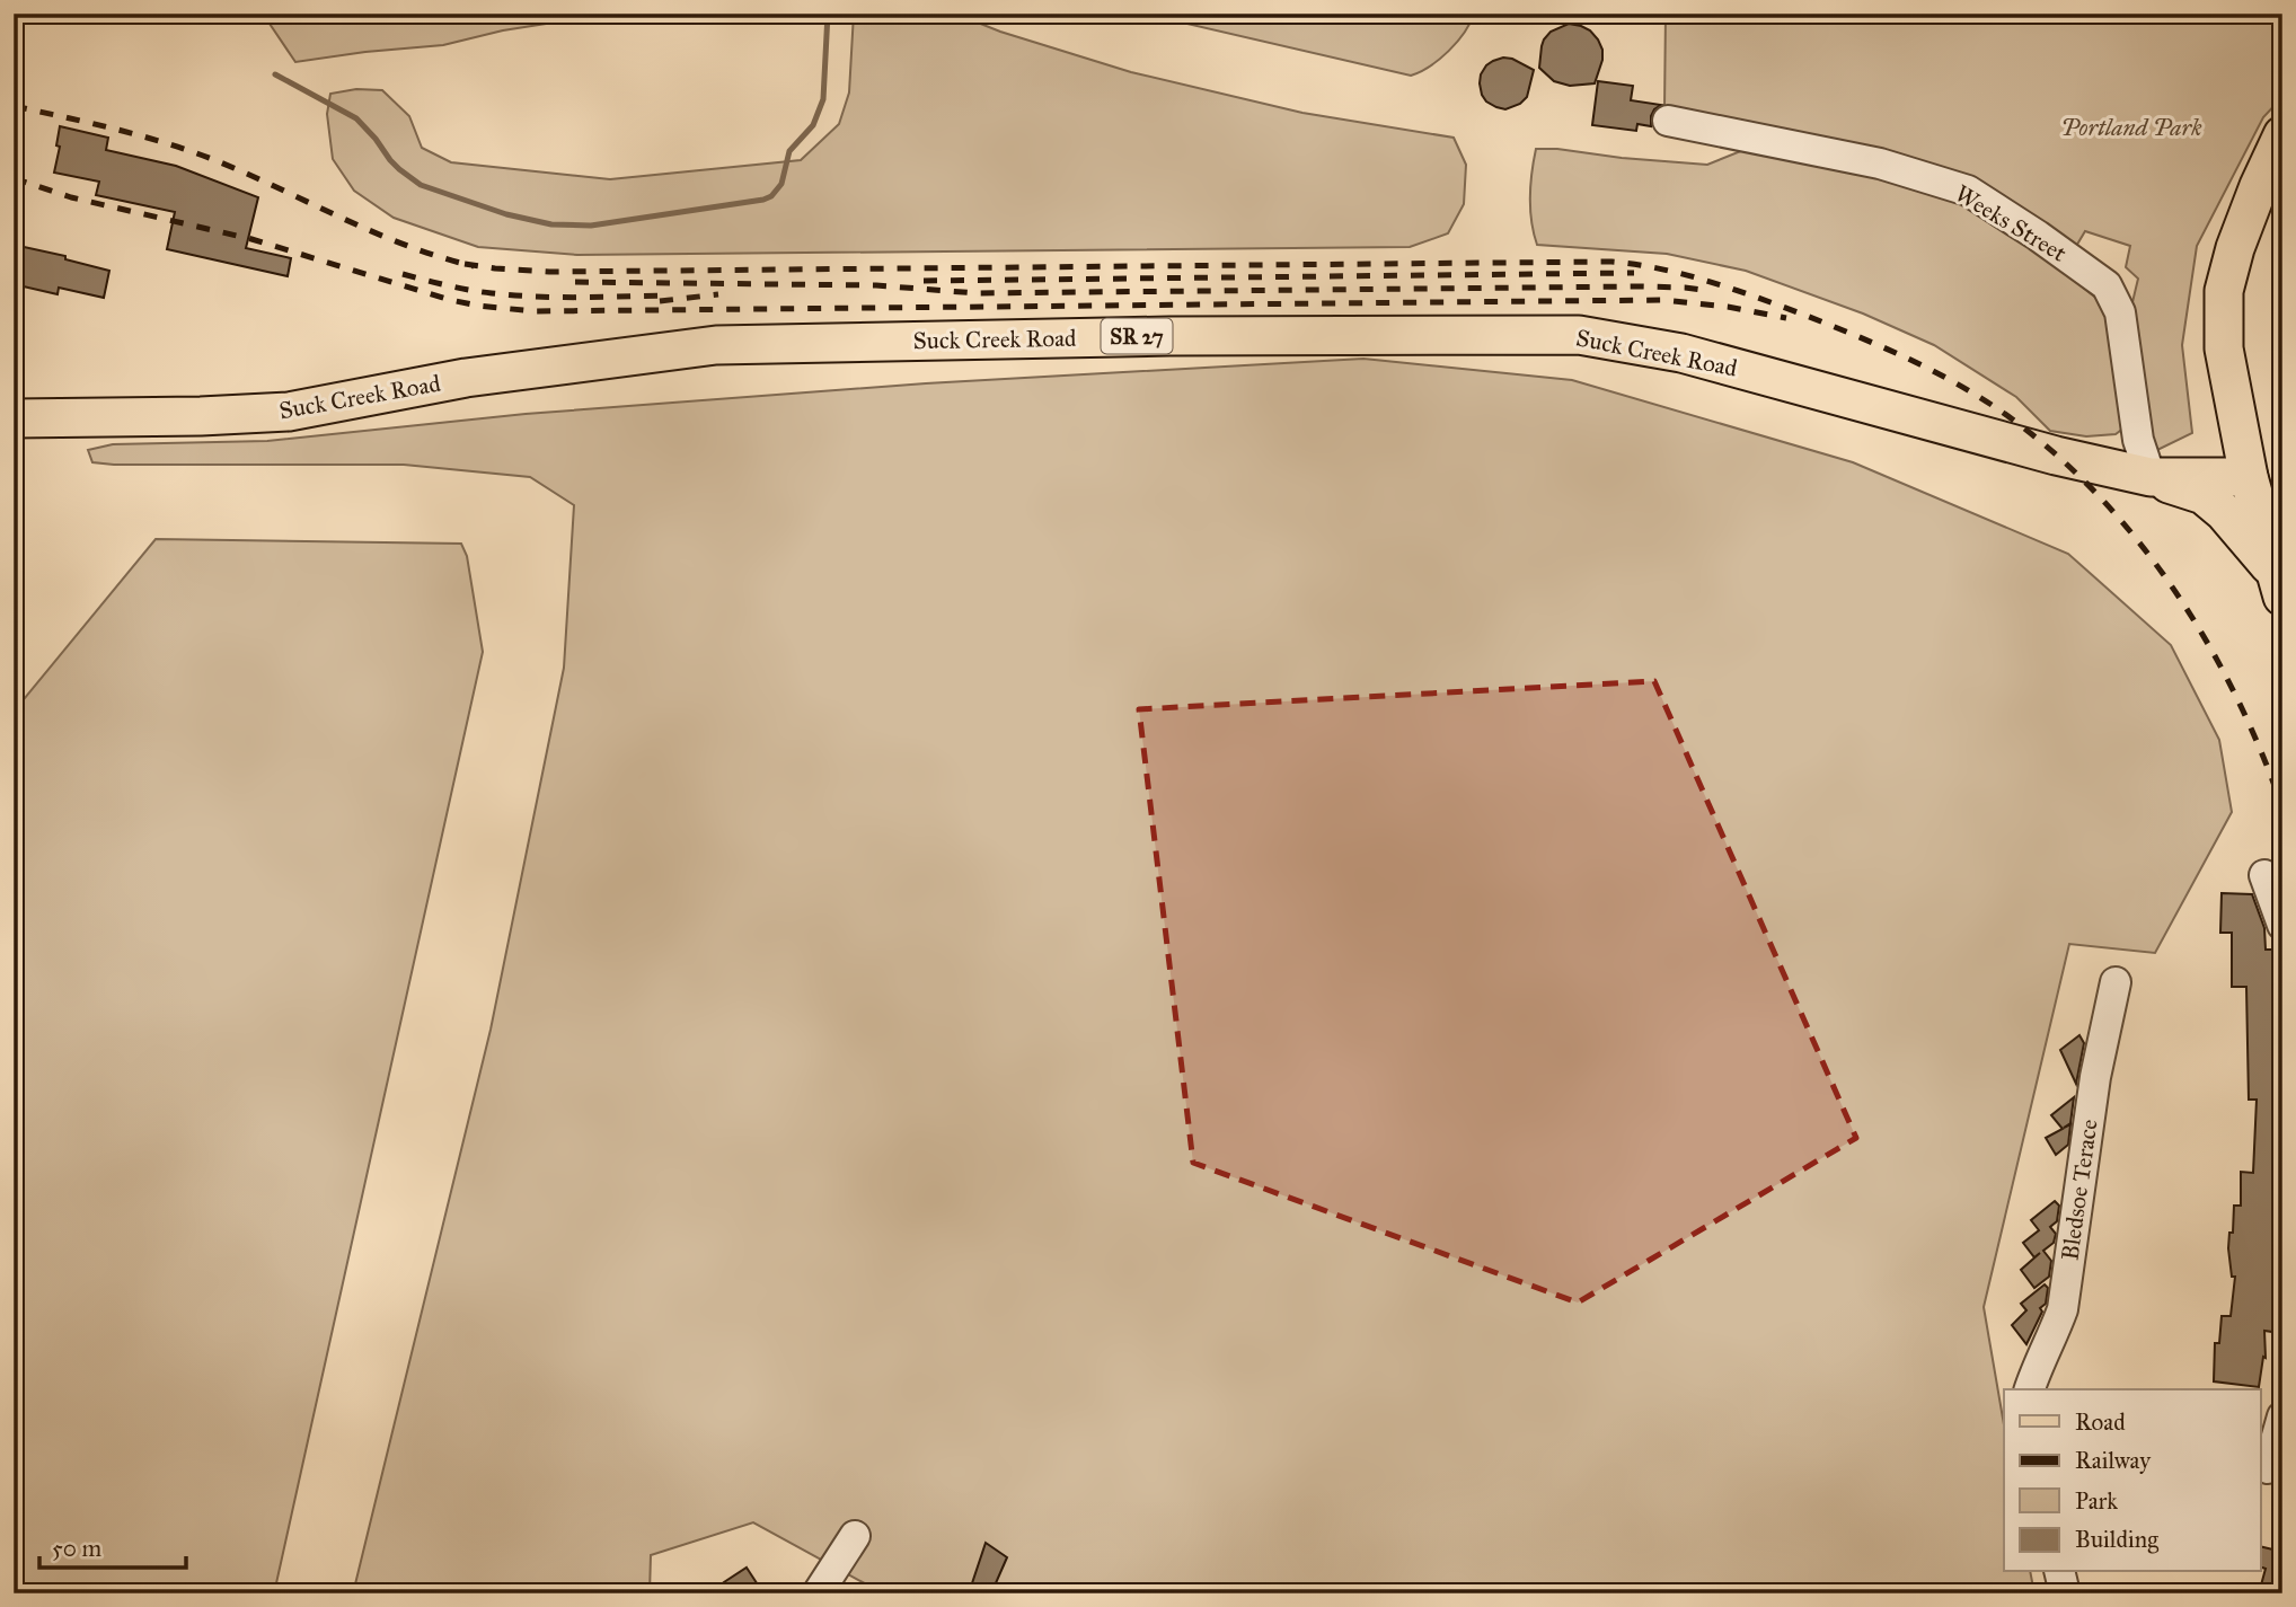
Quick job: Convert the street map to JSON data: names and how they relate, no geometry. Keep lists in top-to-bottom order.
{
  "streets": {
    "main road": ["SR 27", "Suck Creek Road"],
    "street": ["Weeks Street", "Bledsoe Terace"]
  },
  "crossings": [
    ["Weeks Street", "Suck Creek Road"]
  ],
  "parks": ["Portland Park"],
  "legend": [
    "Road",
    "Railway",
    "Park",
    "Building"
  ],
  "scale_bar": "50 m"
}
